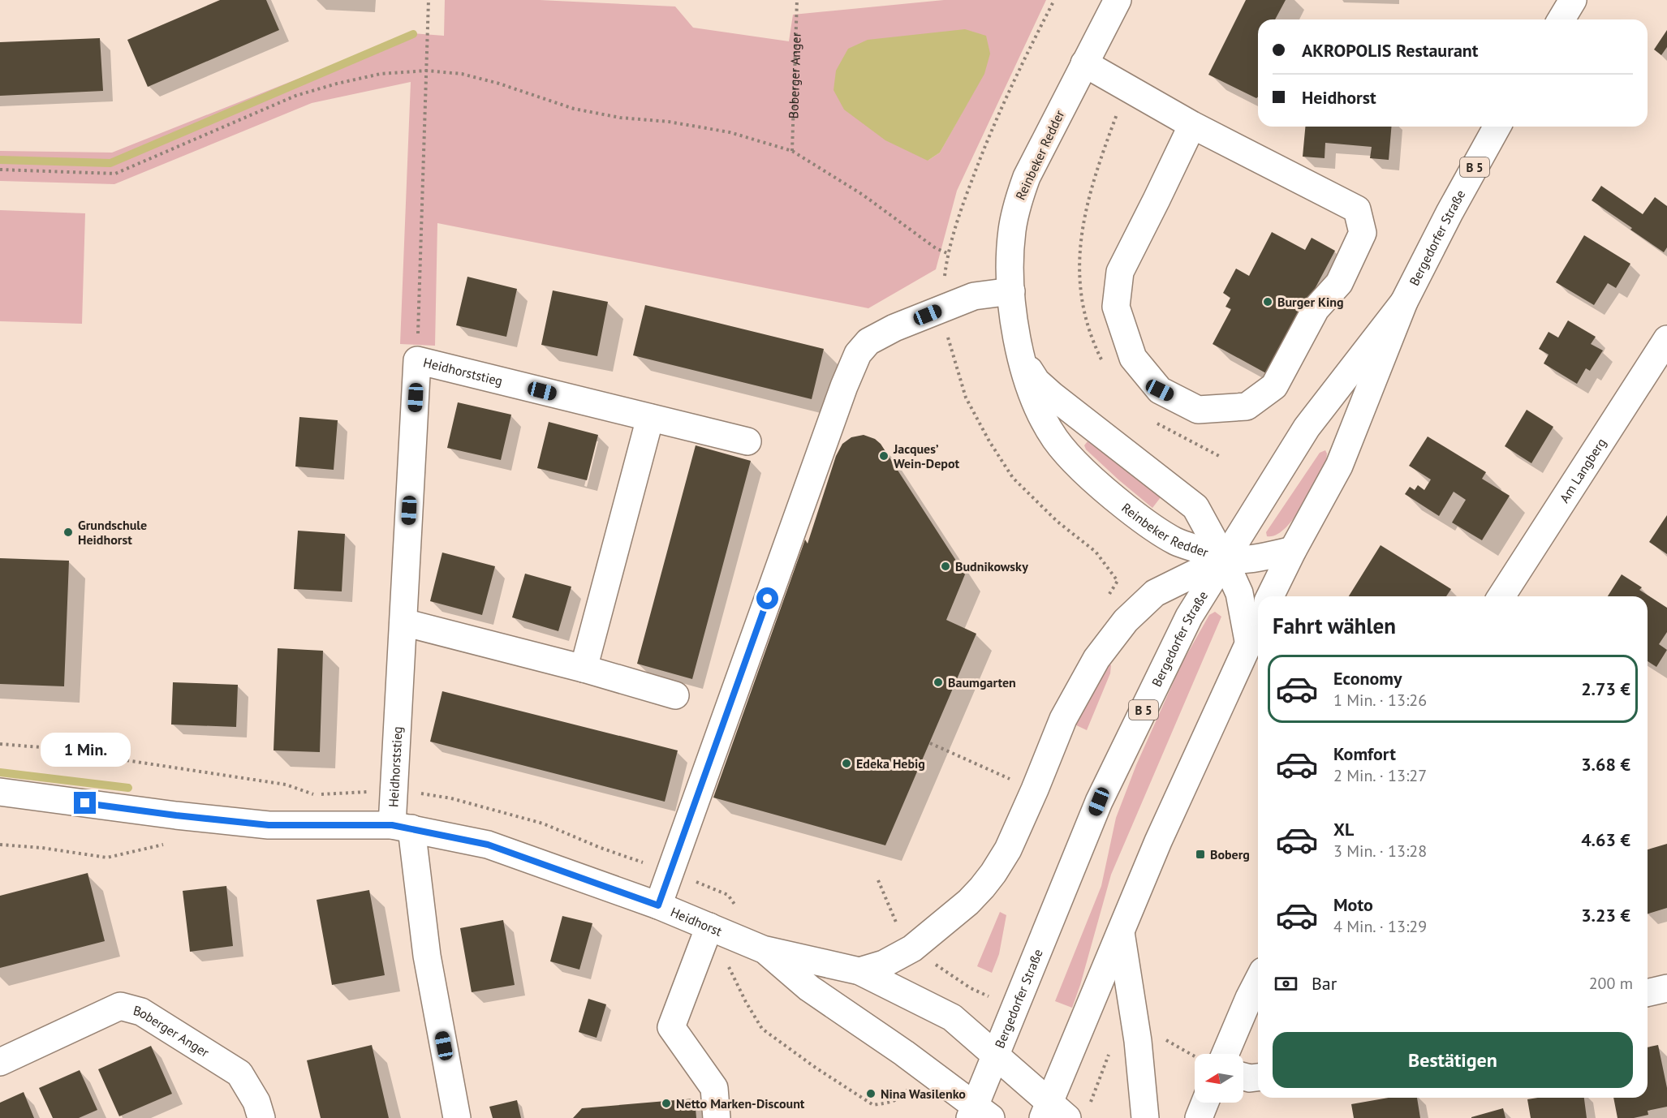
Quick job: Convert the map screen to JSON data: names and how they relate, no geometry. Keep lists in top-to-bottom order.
{
  "streets": {
    "street": [
      "Boberger Anger",
      "Reinbeker Redder",
      "B 5",
      "Bergedorfer Straße",
      "Heidhorststieg",
      "Am Langberg",
      "Heidhorst"
    ]
  },
  "crossings": [
    ["Reinbeker Redder", "Bergedorfer Straße"],
    ["Bergedorfer Straße", "Heidhorst"],
    ["Heidhorststieg", "Heidhorst"]
  ],
  "places": {
    "other": [
      "Burger King",
      "Jacques’ Wein-Depot",
      "Grundschule Heidhorst",
      "Budnikowsky",
      "Baumgarten",
      "Edeka Hebig",
      "Nina Wasilenko",
      "Netto Marken-Discount"
    ],
    "transit": ["Boberg"]
  },
  "north": "left",
  "page": {
    "banner": ["AKROPOLIS Restaurant", "Heidhorst"],
    "heading": "Fahrt wählen",
    "list": [
      {
        "name": "Economy",
        "note": "1 Min. · 13:26",
        "value": "2.73 €"
      },
      {
        "name": "Komfort",
        "note": "2 Min. · 13:27",
        "value": "3.68 €"
      },
      {
        "name": "XL",
        "note": "3 Min. · 13:28",
        "value": "4.63 €"
      },
      {
        "name": "Moto",
        "note": "4 Min. · 13:29",
        "value": "3.23 €"
      }
    ],
    "bubble": "1 Min.",
    "pay": ["Bar", "200 m"],
    "buttons": "Bestätigen"
  }
}
